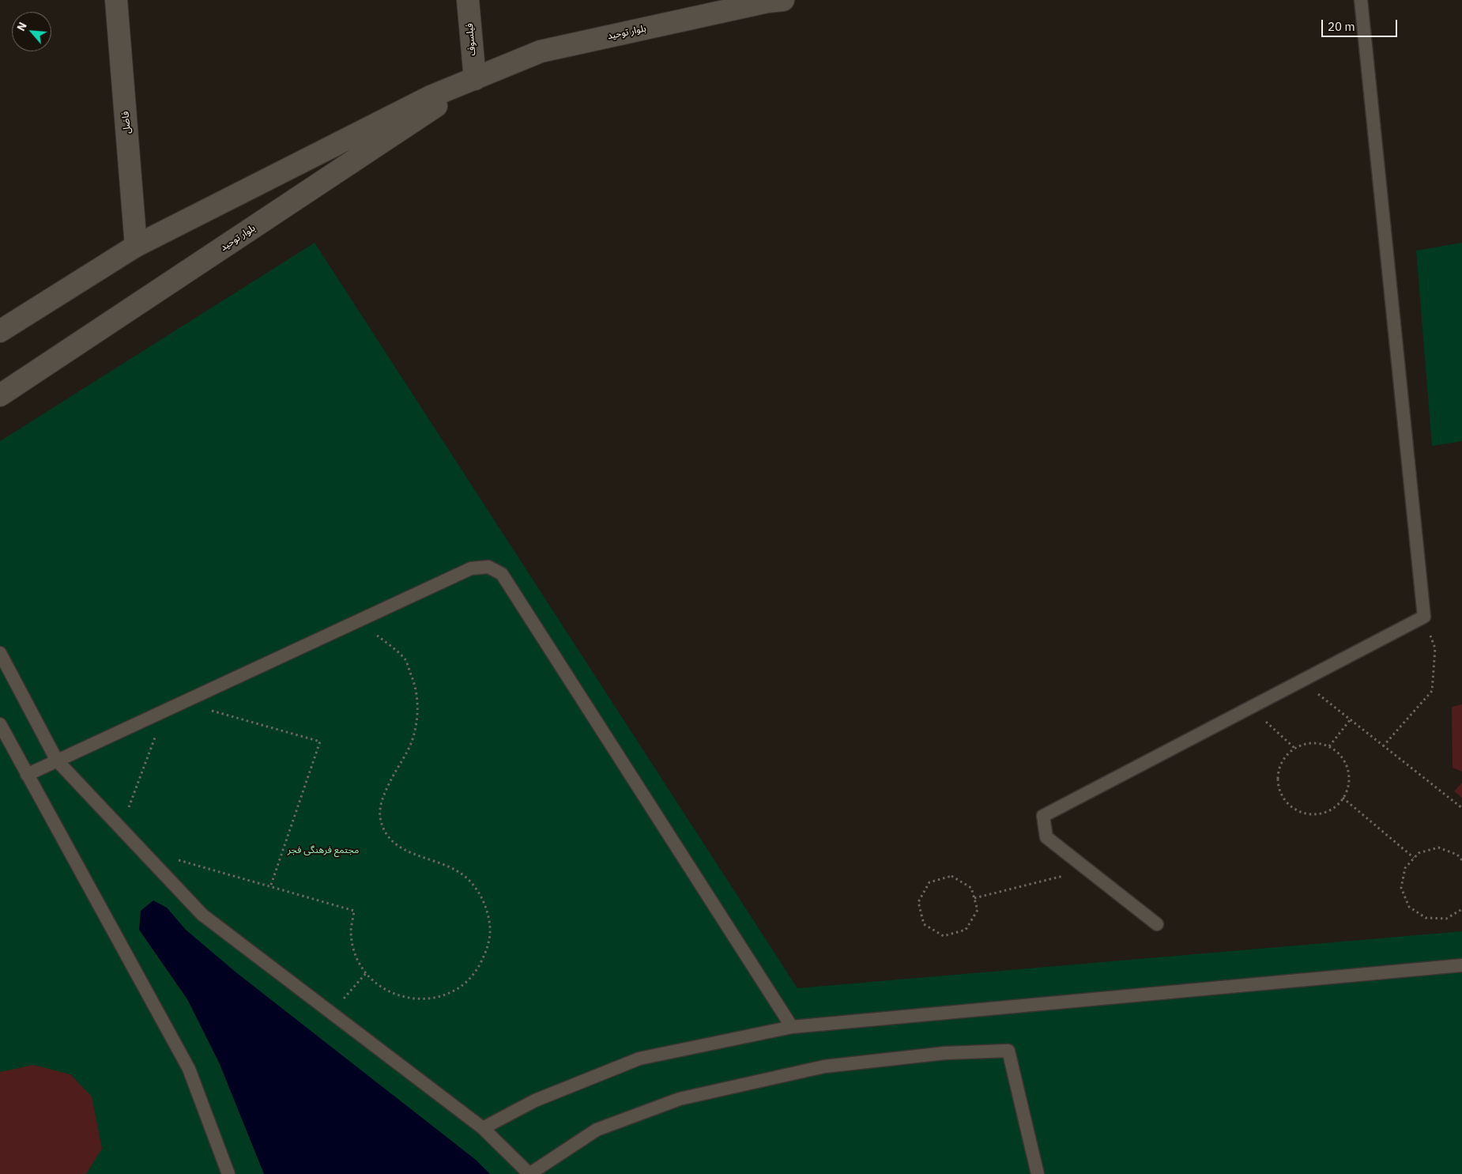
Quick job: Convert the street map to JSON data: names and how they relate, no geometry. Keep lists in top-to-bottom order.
{
  "streets": {
    "main road": ["بلوار توحید", "فیلسوف", "فاضل"]
  },
  "crossings": [
    ["بلوار توحید", "فیلسوف"],
    ["بلوار توحید", "فاضل"]
  ],
  "parks": ["مجتمع فرهنگی فجر"],
  "scale_bar": "20 m",
  "north": "top left"
}
